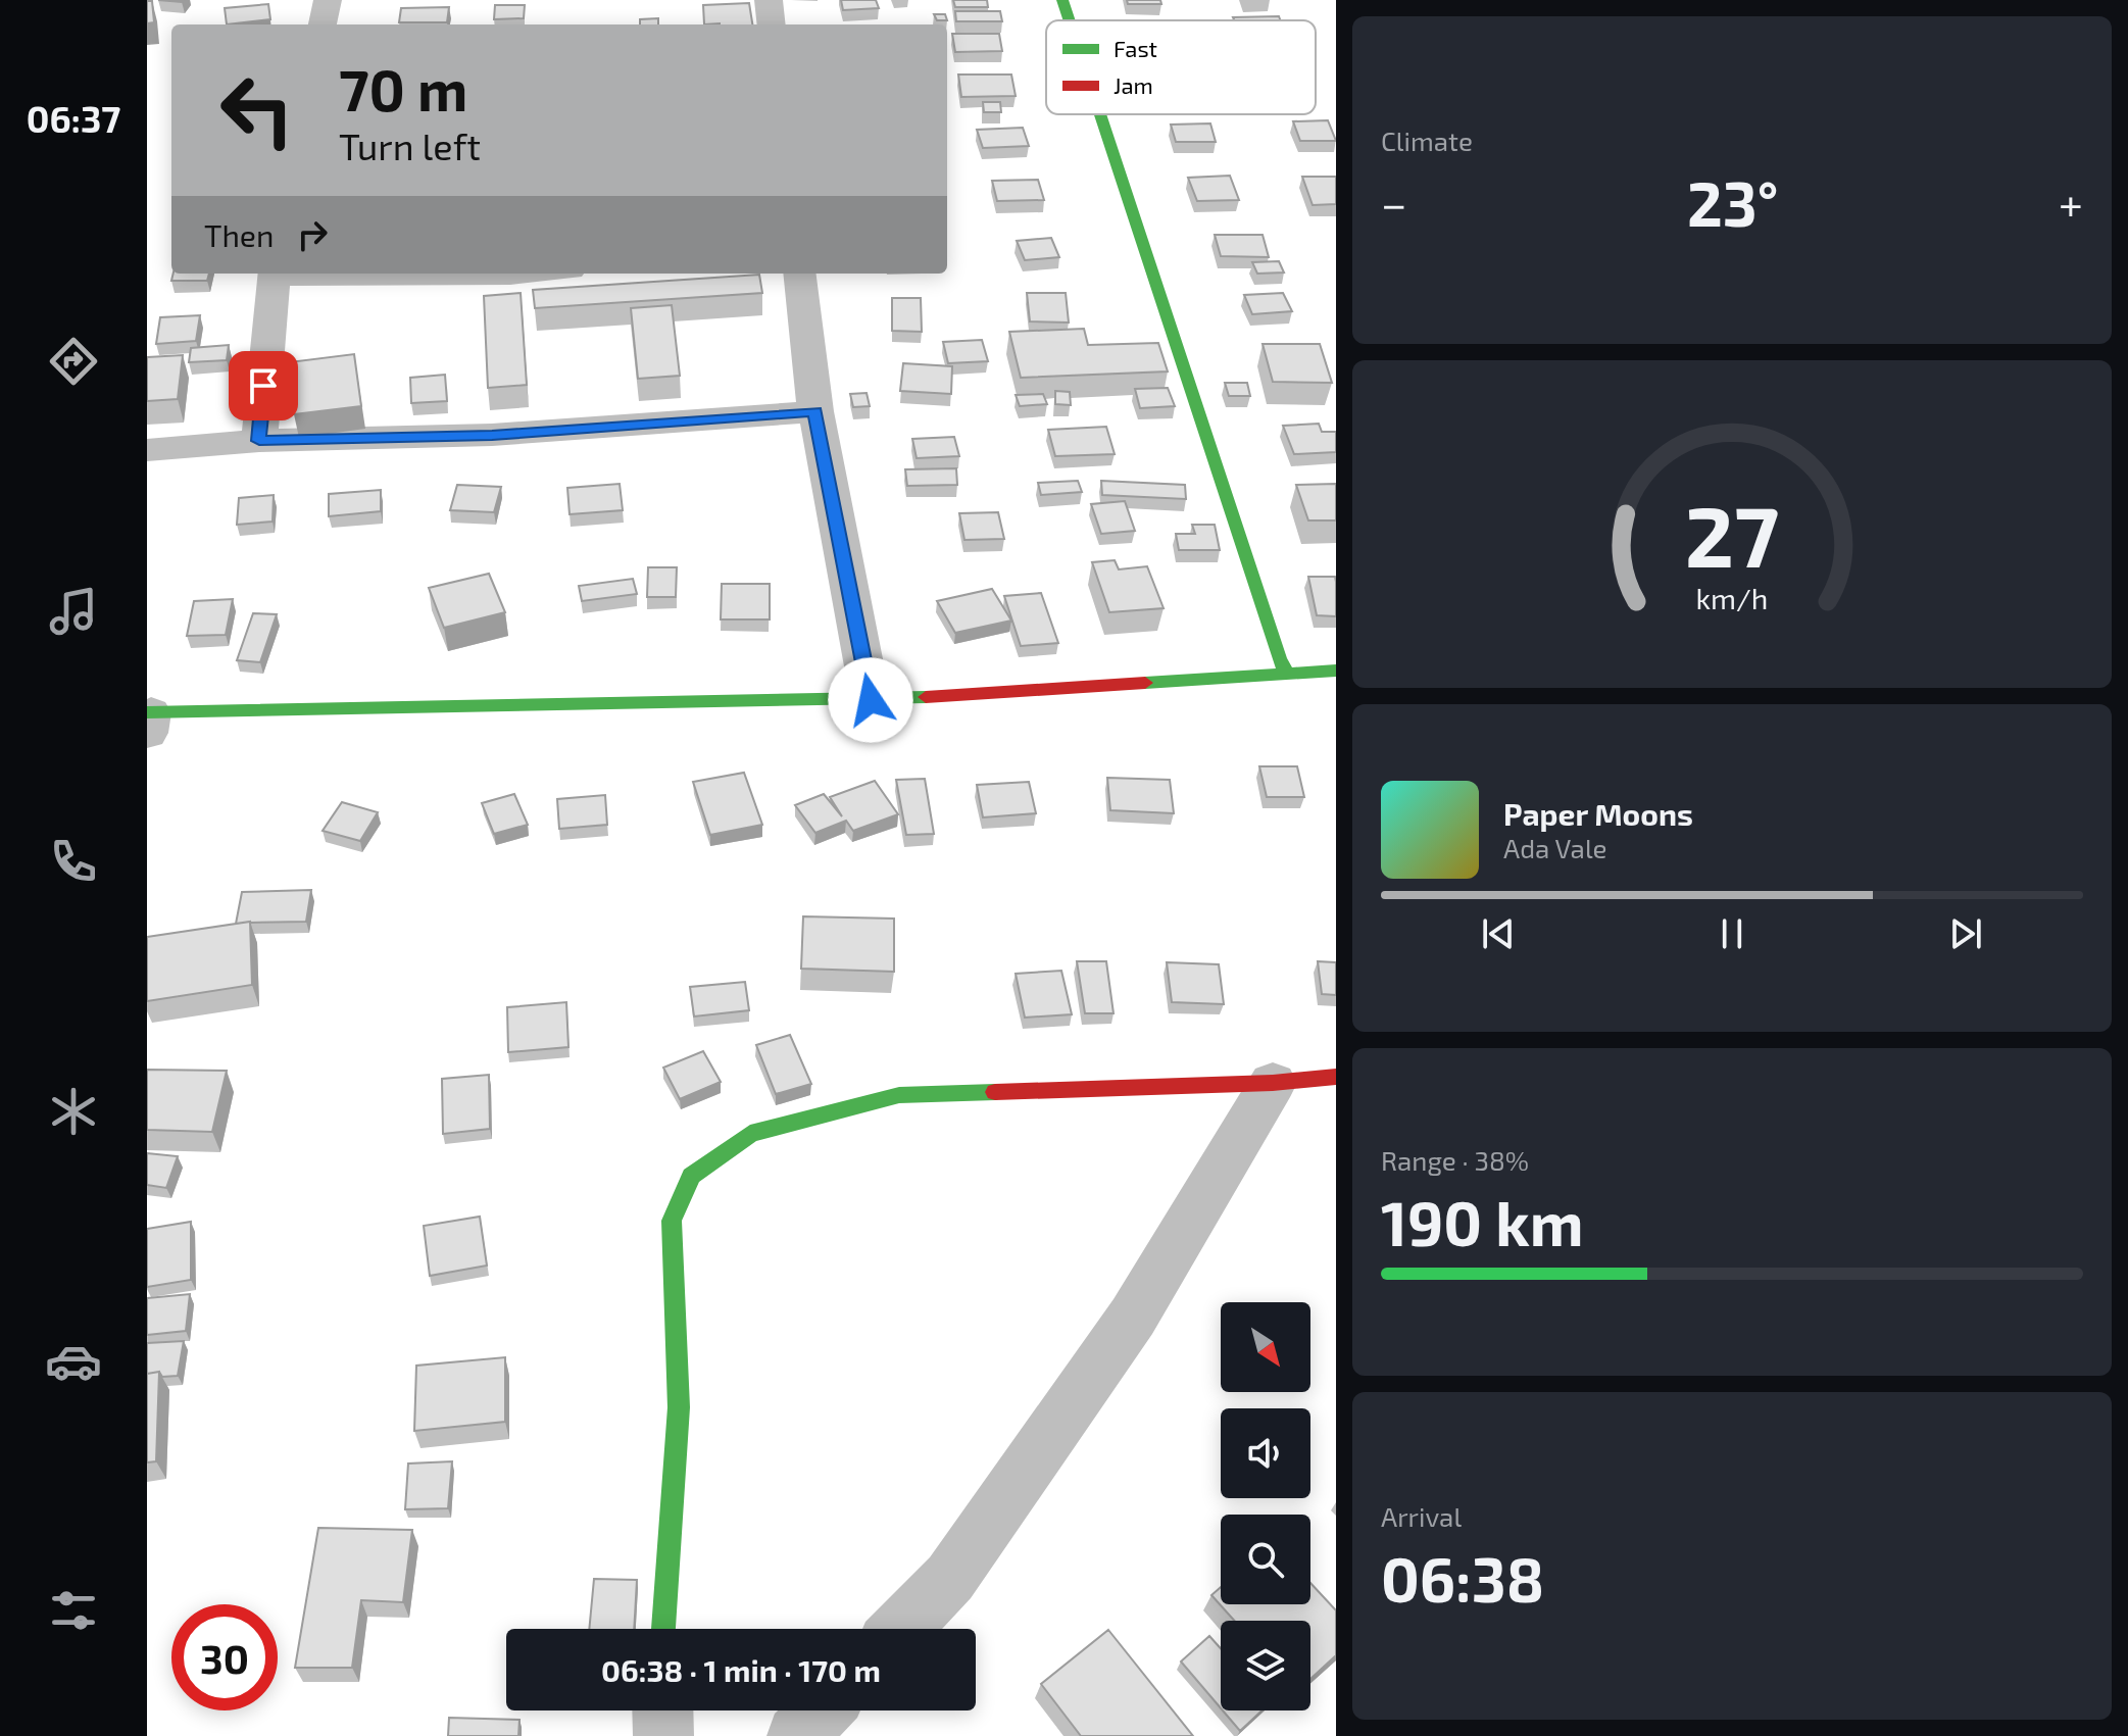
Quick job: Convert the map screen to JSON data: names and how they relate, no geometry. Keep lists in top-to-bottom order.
{
  "legend": ["Fast", "Jam"],
  "north": "bottom right",
  "page": {
    "tabs": "06:37",
    "tile": [
      "Climate",
      ["Range · 38%", "190 km"],
      ["Arrival", "06:38"]
    ],
    "turn": ["70 m", "Turn left"],
    "heat": ["−", "23°", "+"],
    "then": "Then",
    "song": ["Paper Moons", "Ada Vale"],
    "limit": "30",
    "trip": "06:38 · 1 min · 170 m",
    "gauge": ["27", "km/h"]
  }
}
